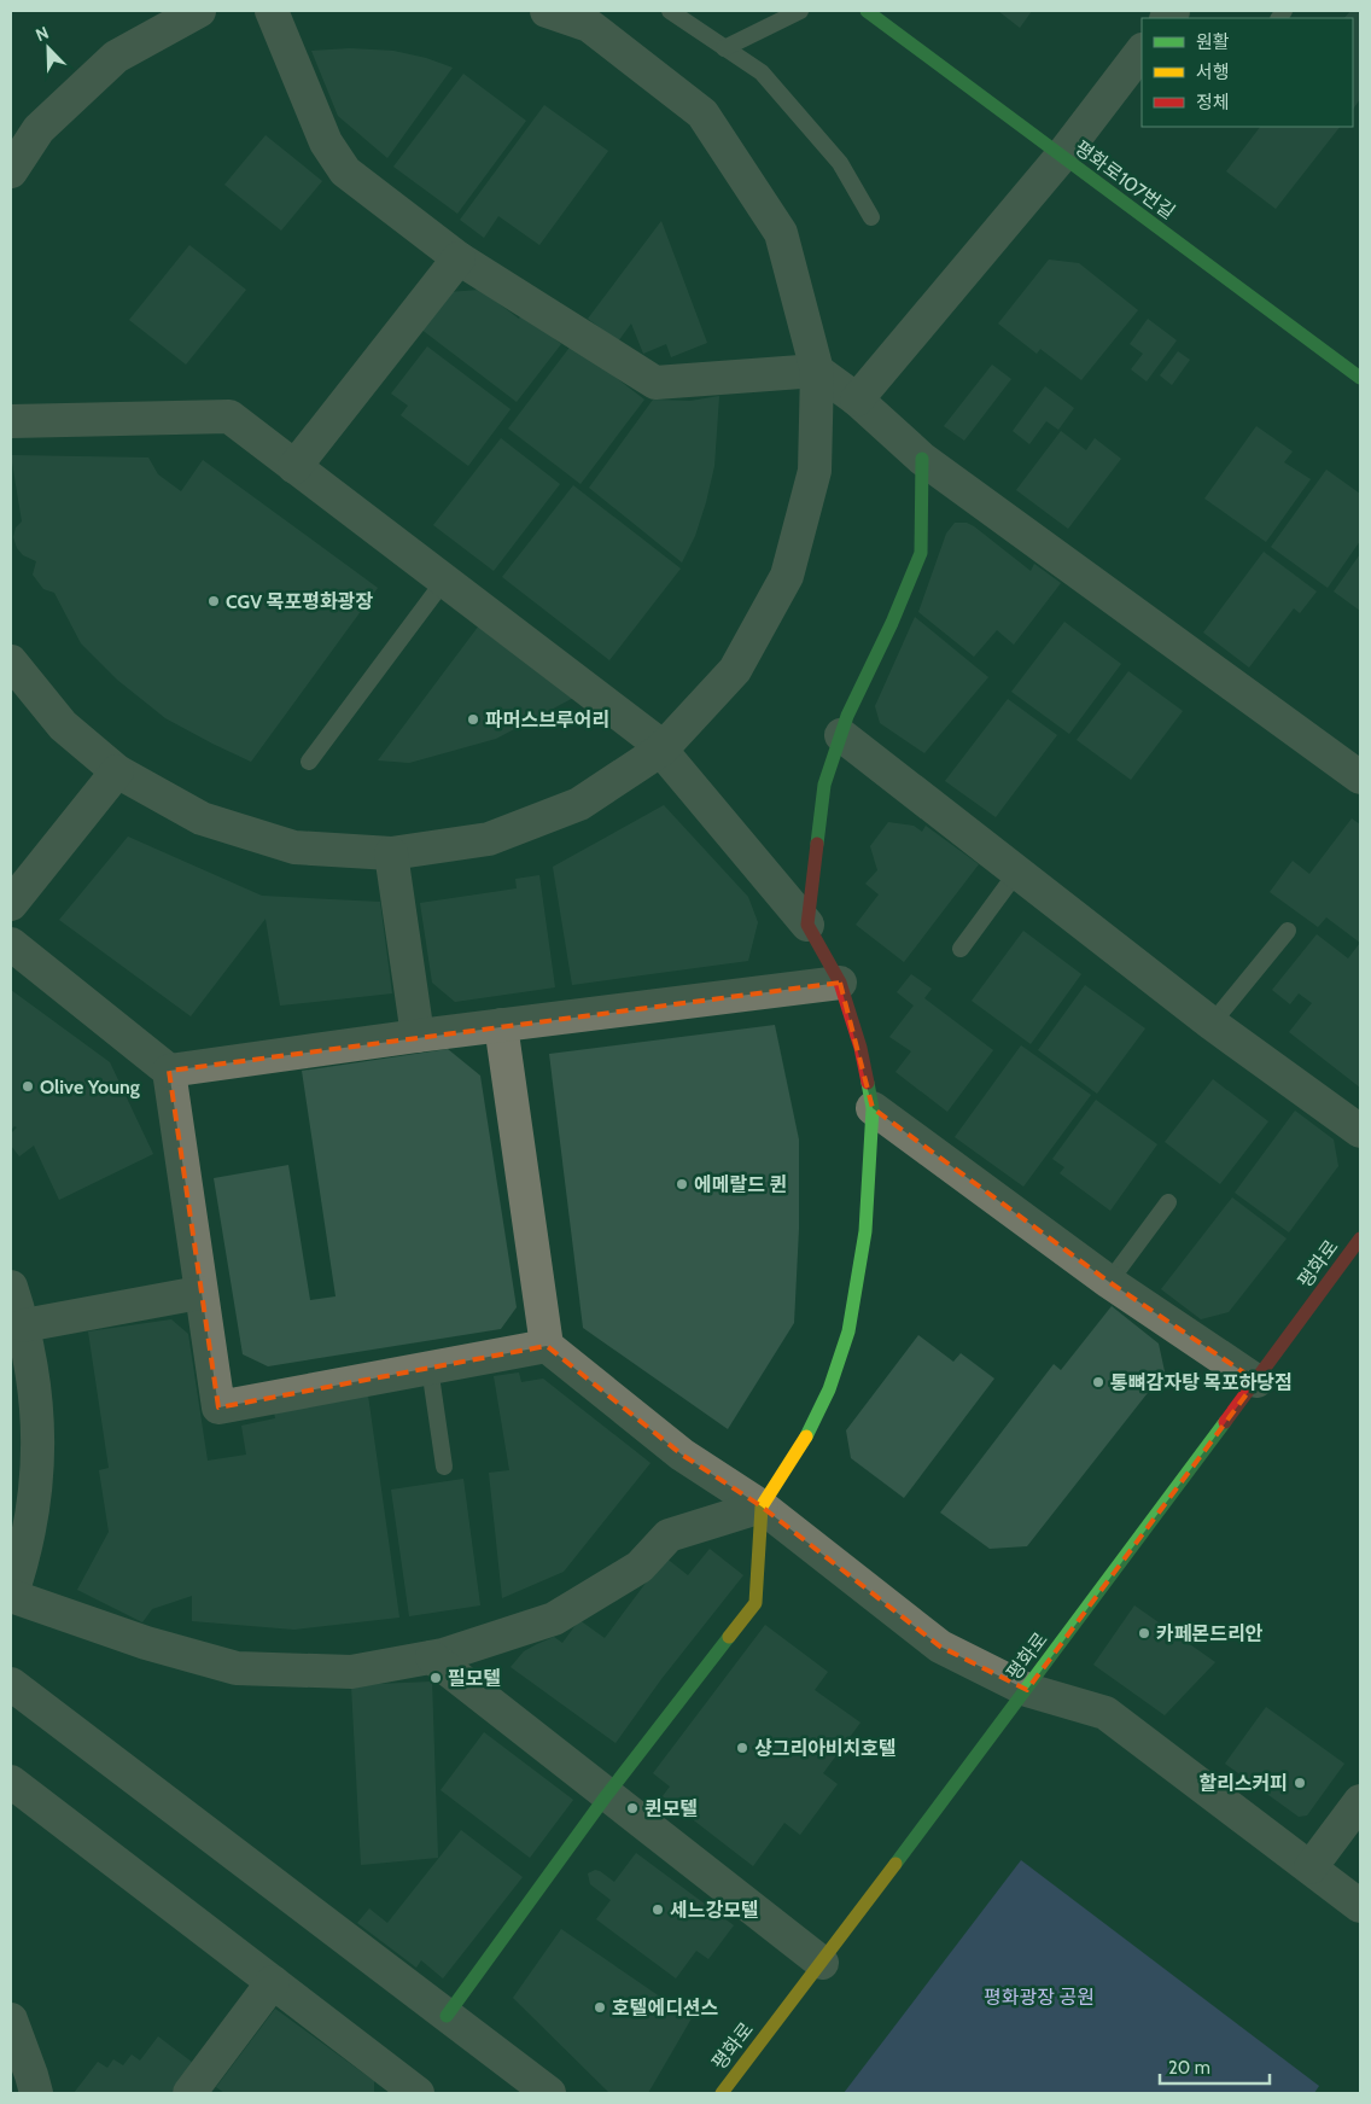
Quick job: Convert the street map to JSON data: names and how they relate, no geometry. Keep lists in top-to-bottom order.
{
  "streets": {
    "street": ["평화로107번길", "평화로"]
  },
  "parks": ["평화광장 공원"],
  "places": [
    "CGV 목포평화광장",
    "파머스브루어리",
    "Olive Young",
    "에메랄드 퀸",
    "통뼈감자탕 목포하당점",
    "카페몬드리안",
    "필모텔",
    "샹그리아비치호텔",
    "할리스커피",
    "퀸모텔",
    "세느강모텔",
    "호텔에디션스"
  ],
  "legend": ["원활", "서행", "정체"],
  "scale_bar": "20 m",
  "north": "top left"
}
